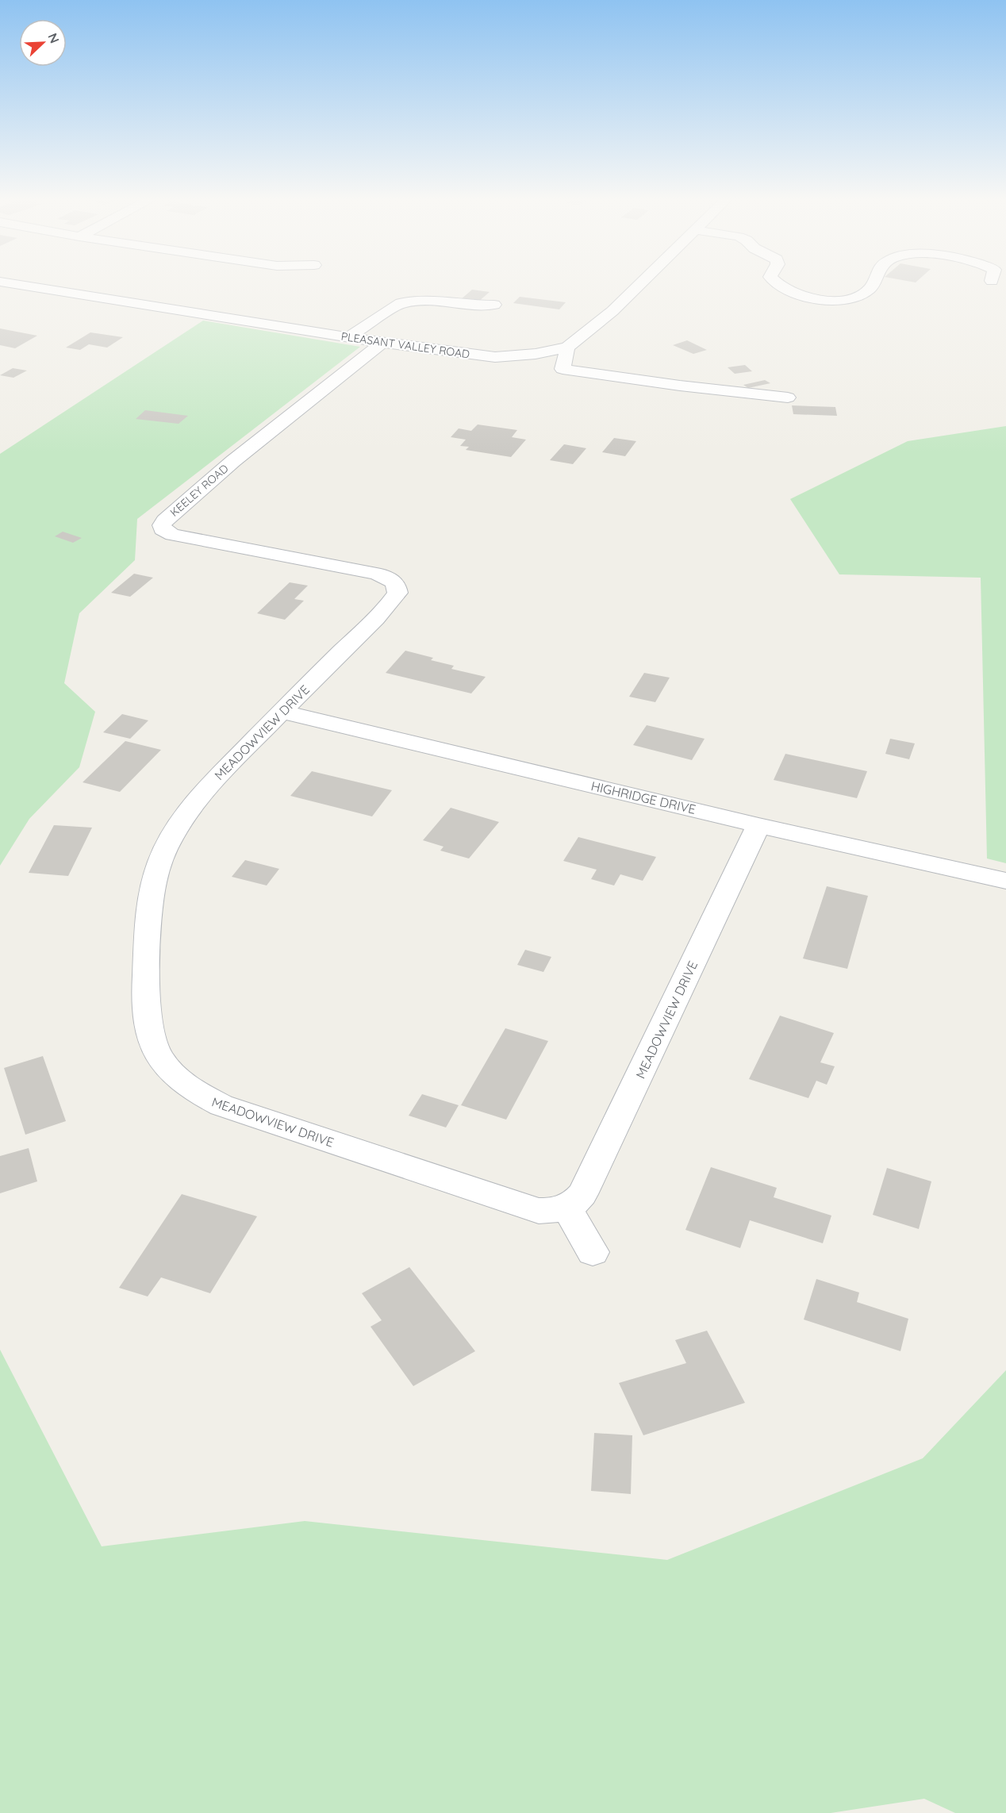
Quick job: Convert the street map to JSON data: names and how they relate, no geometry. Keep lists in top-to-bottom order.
{
  "streets": {
    "street": [
      "PLEASANT VALLEY ROAD",
      "KEELEY ROAD",
      "MEADOWVIEW DRIVE",
      "HIGHRIDGE DRIVE"
    ]
  },
  "crossings": [
    ["PLEASANT VALLEY ROAD", "KEELEY ROAD"],
    ["KEELEY ROAD", "MEADOWVIEW DRIVE"],
    ["MEADOWVIEW DRIVE", "HIGHRIDGE DRIVE"]
  ],
  "north": "top right"
}
